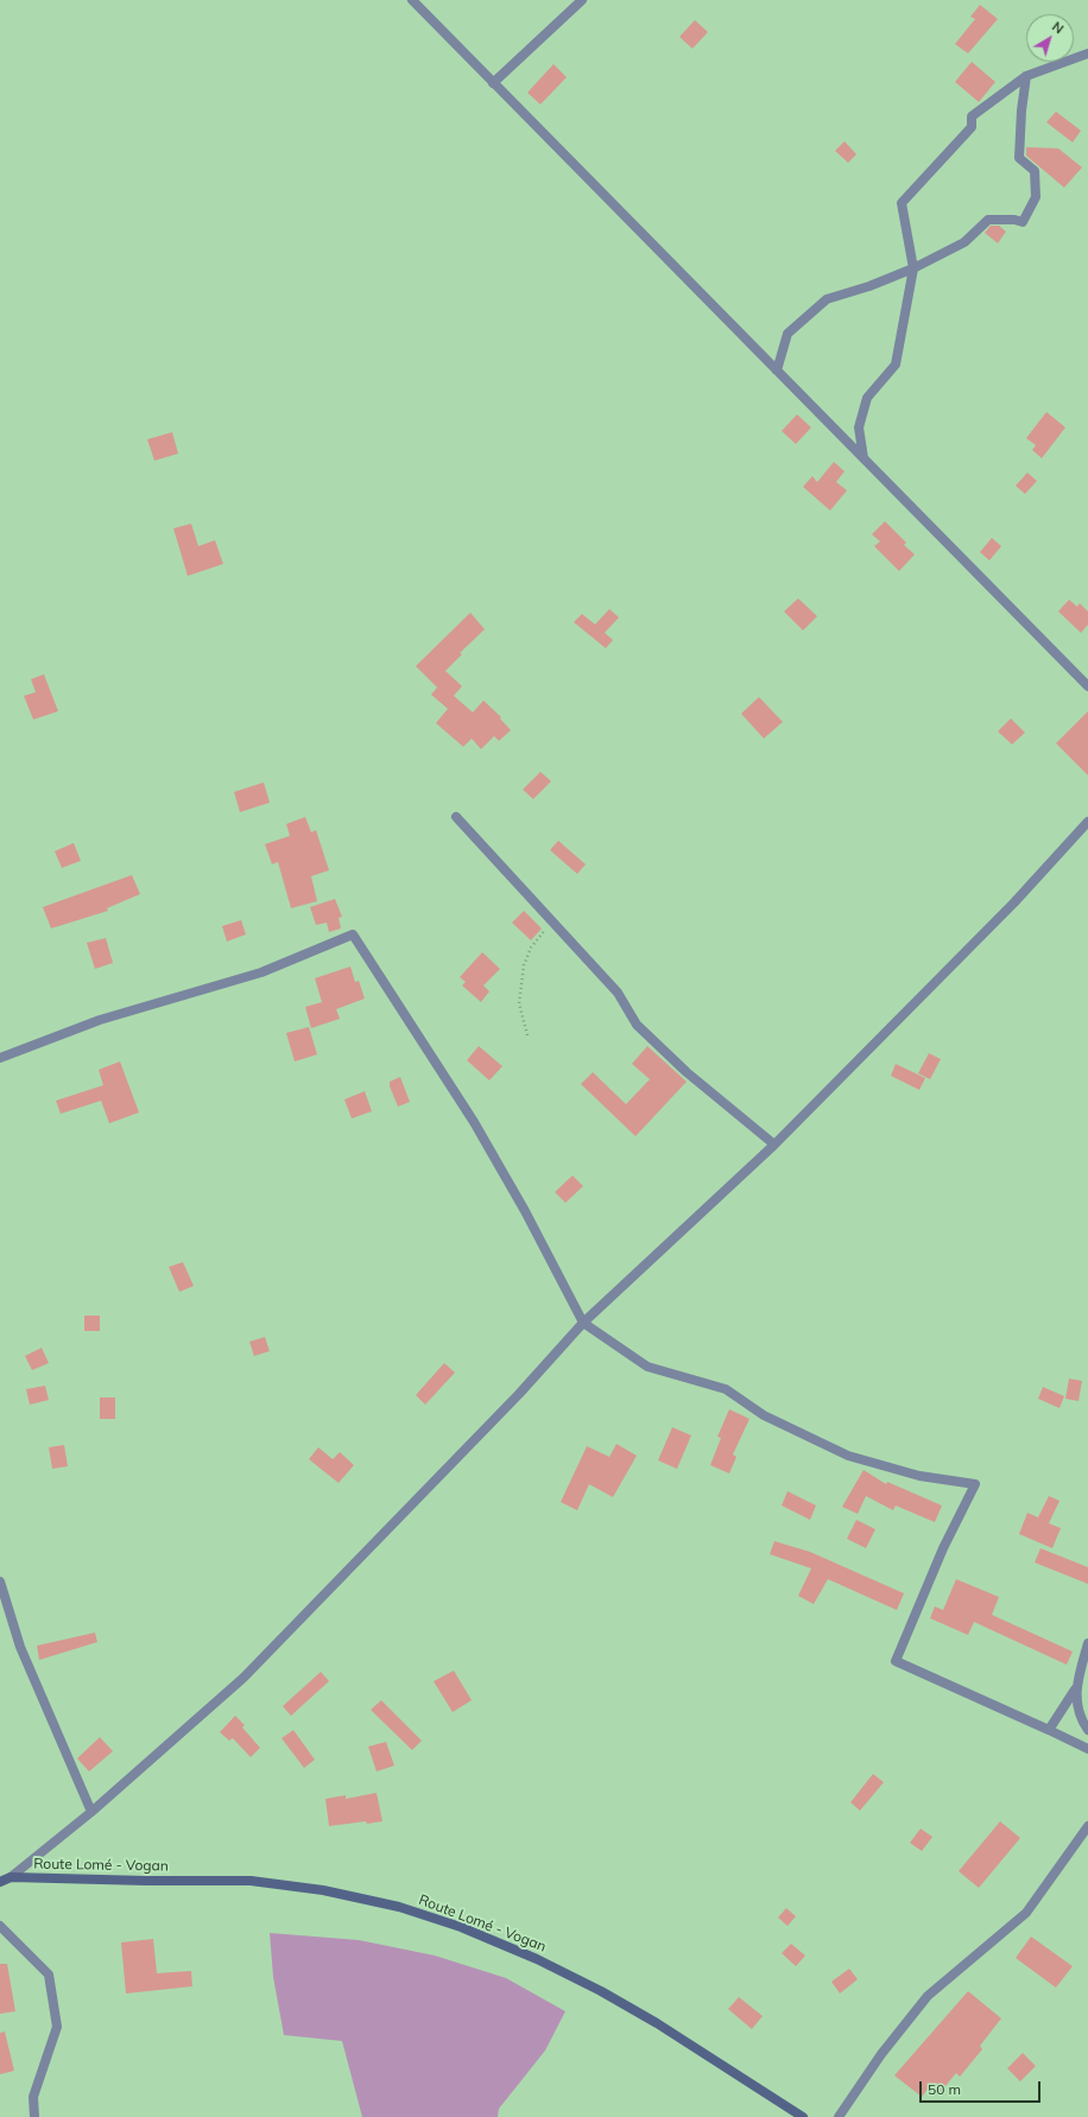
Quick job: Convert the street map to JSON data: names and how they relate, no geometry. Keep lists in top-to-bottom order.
{
  "streets": {
    "main road": ["Route Lomé - Vogan"]
  },
  "scale_bar": "50 m",
  "north": "top right"
}
